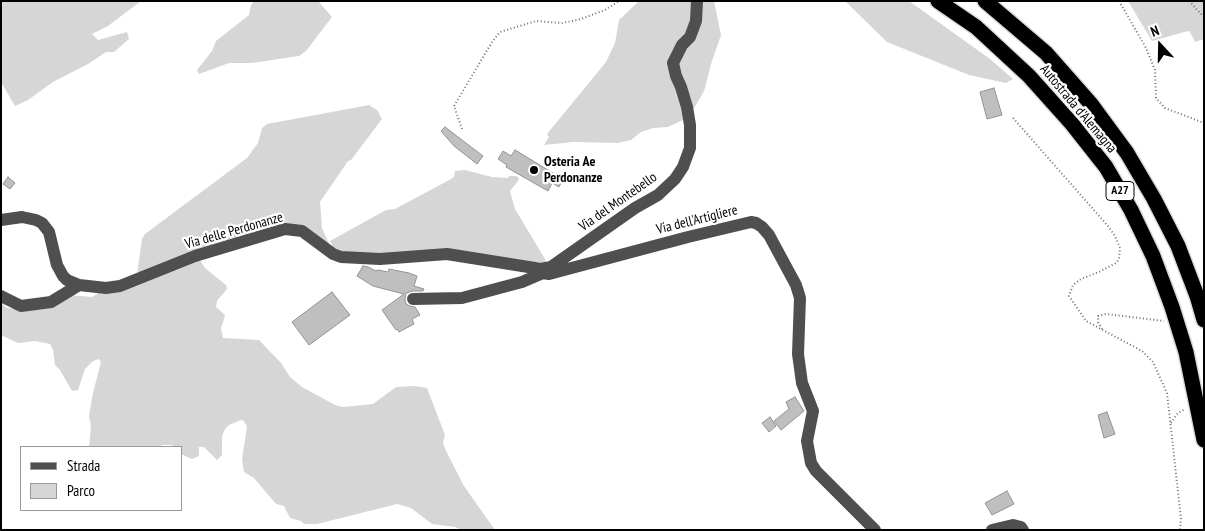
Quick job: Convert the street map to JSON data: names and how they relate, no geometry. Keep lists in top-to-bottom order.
{
  "streets": {
    "highway": ["Autostrada d'Alemagna", "A27"],
    "street": ["Via del Montebello", "Via dell'Artigliere", "Via delle Perdonanze"]
  },
  "crossings": [
    ["Via del Montebello", "Via dell'Artigliere"],
    ["Via del Montebello", "Via delle Perdonanze"],
    ["Via dell'Artigliere", "Via delle Perdonanze"]
  ],
  "places": ["Osteria Ae Perdonanze"],
  "legend": ["Strada", "Parco"],
  "north": "top"
}
